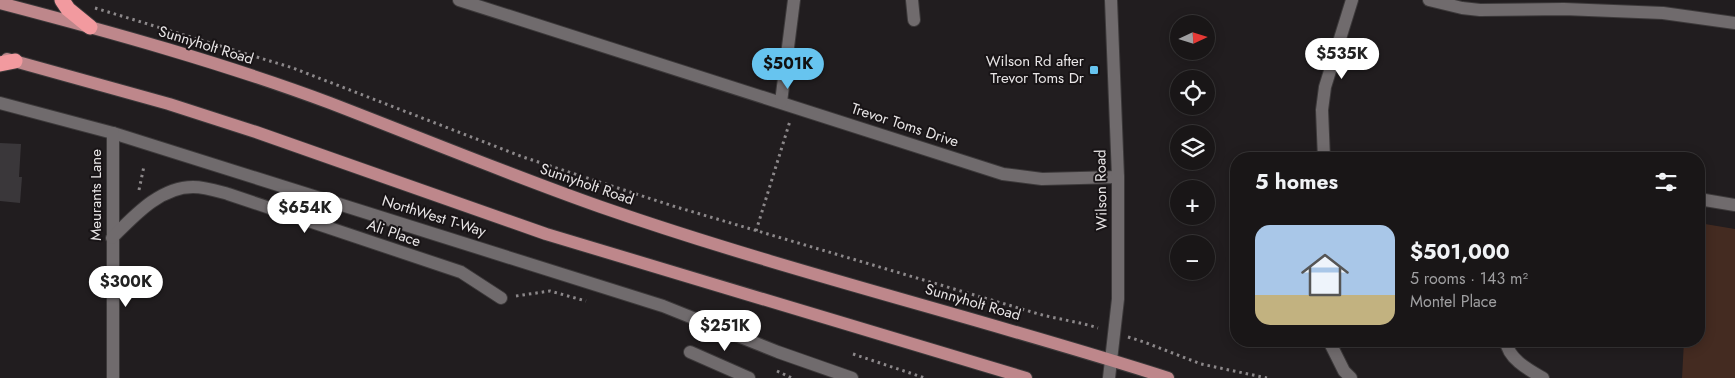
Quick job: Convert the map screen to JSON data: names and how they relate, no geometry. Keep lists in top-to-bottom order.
{
  "streets": {
    "main road": ["Sunnyholt Road"],
    "street": [
      "Trevor Toms Drive",
      "Wilson Road",
      "Meurants Lane",
      "NorthWest T-Way",
      "Ali Place"
    ]
  },
  "crossings": [
    ["Sunnyholt Road", "Wilson Road"],
    ["Trevor Toms Drive", "Wilson Road"],
    ["Meurants Lane", "NorthWest T-Way"],
    ["Meurants Lane", "Ali Place"]
  ],
  "places": {
    "transit": ["Wilson Rd after Trevor Toms Dr"]
  },
  "north": "right",
  "page": {
    "map_buttons": ["+", "−"],
    "price": [
      "$535K",
      "$501K",
      "$654K",
      "$300K",
      "$251K"
    ],
    "heading": "5 homes",
    "list": [
      {
        "name": "$501,000",
        "note": "5 rooms · 143 m² · Montel Place"
      }
    ]
  }
}
